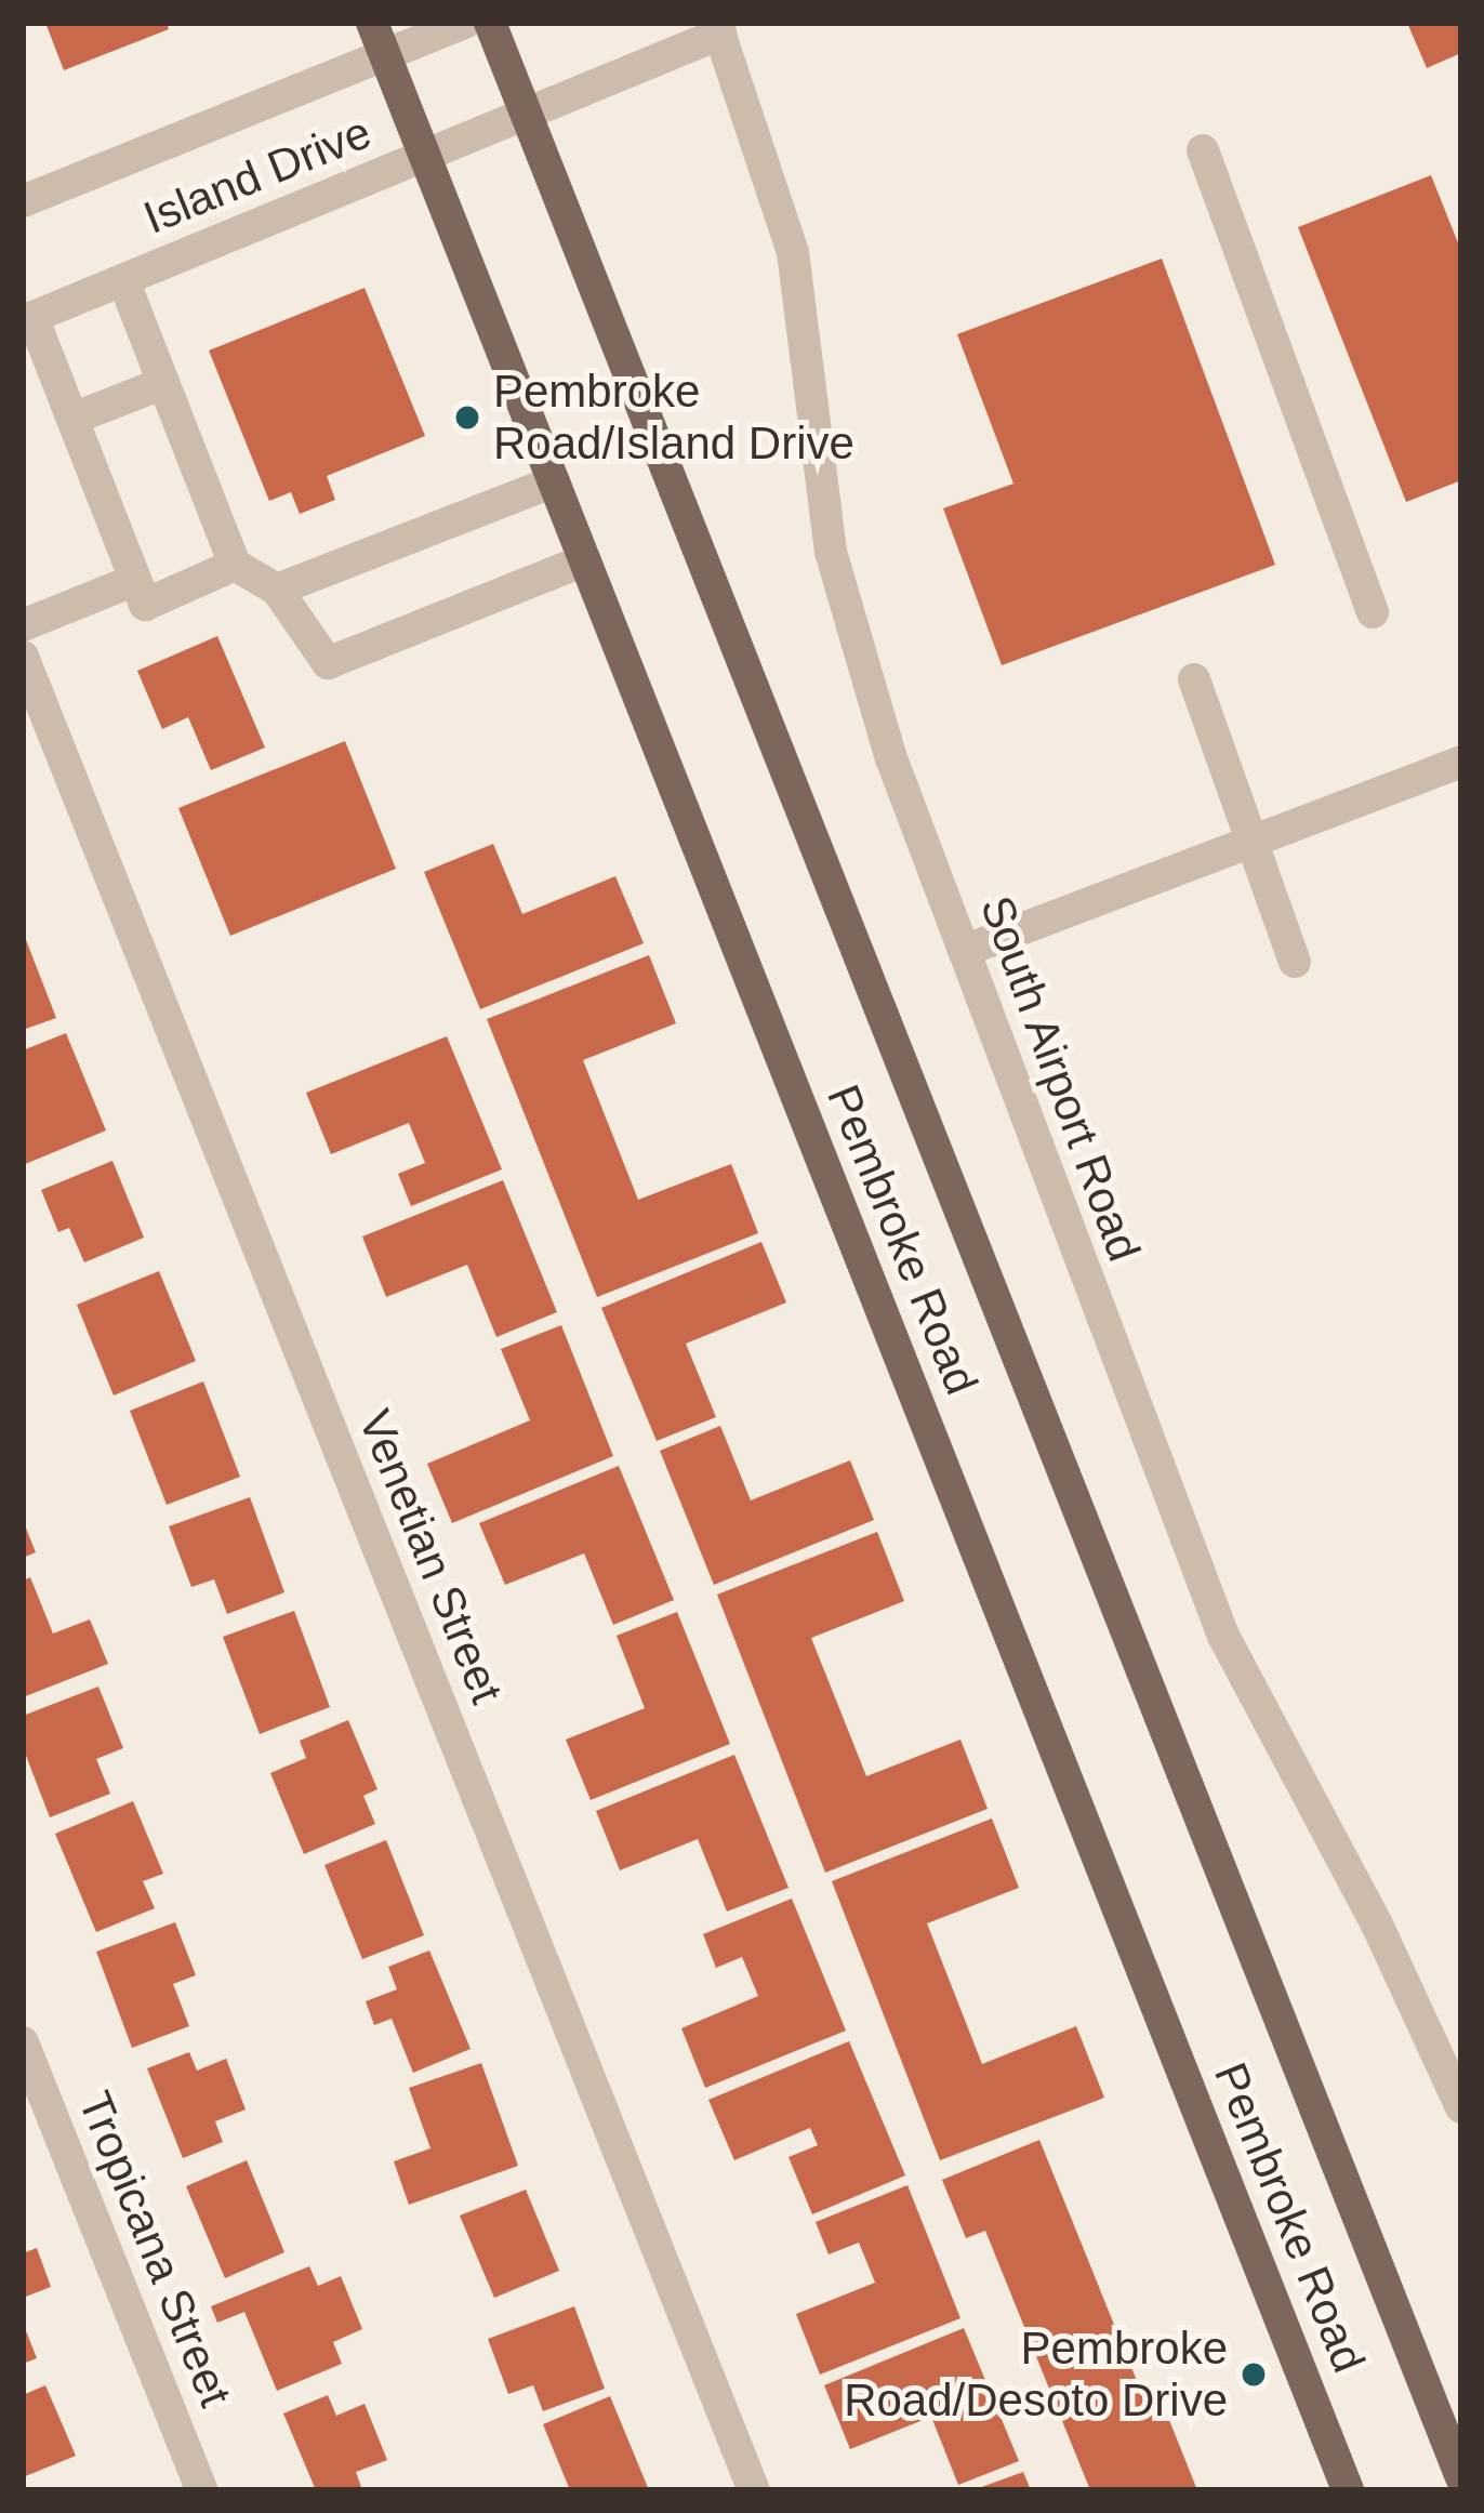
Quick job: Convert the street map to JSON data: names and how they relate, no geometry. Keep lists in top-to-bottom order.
{
  "streets": {
    "main road": ["Pembroke Road"],
    "street": [
      "Island Drive",
      "South Airport Road",
      "Venetian Street",
      "Tropicana Street"
    ]
  },
  "crossings": [
    ["Island Drive", "South Airport Road"],
    ["Island Drive", "Pembroke Road"],
    ["South Airport Road", "Pembroke Road"]
  ],
  "places": ["Pembroke Road/Island Drive", "Pembroke Road/Desoto Drive"]
}
